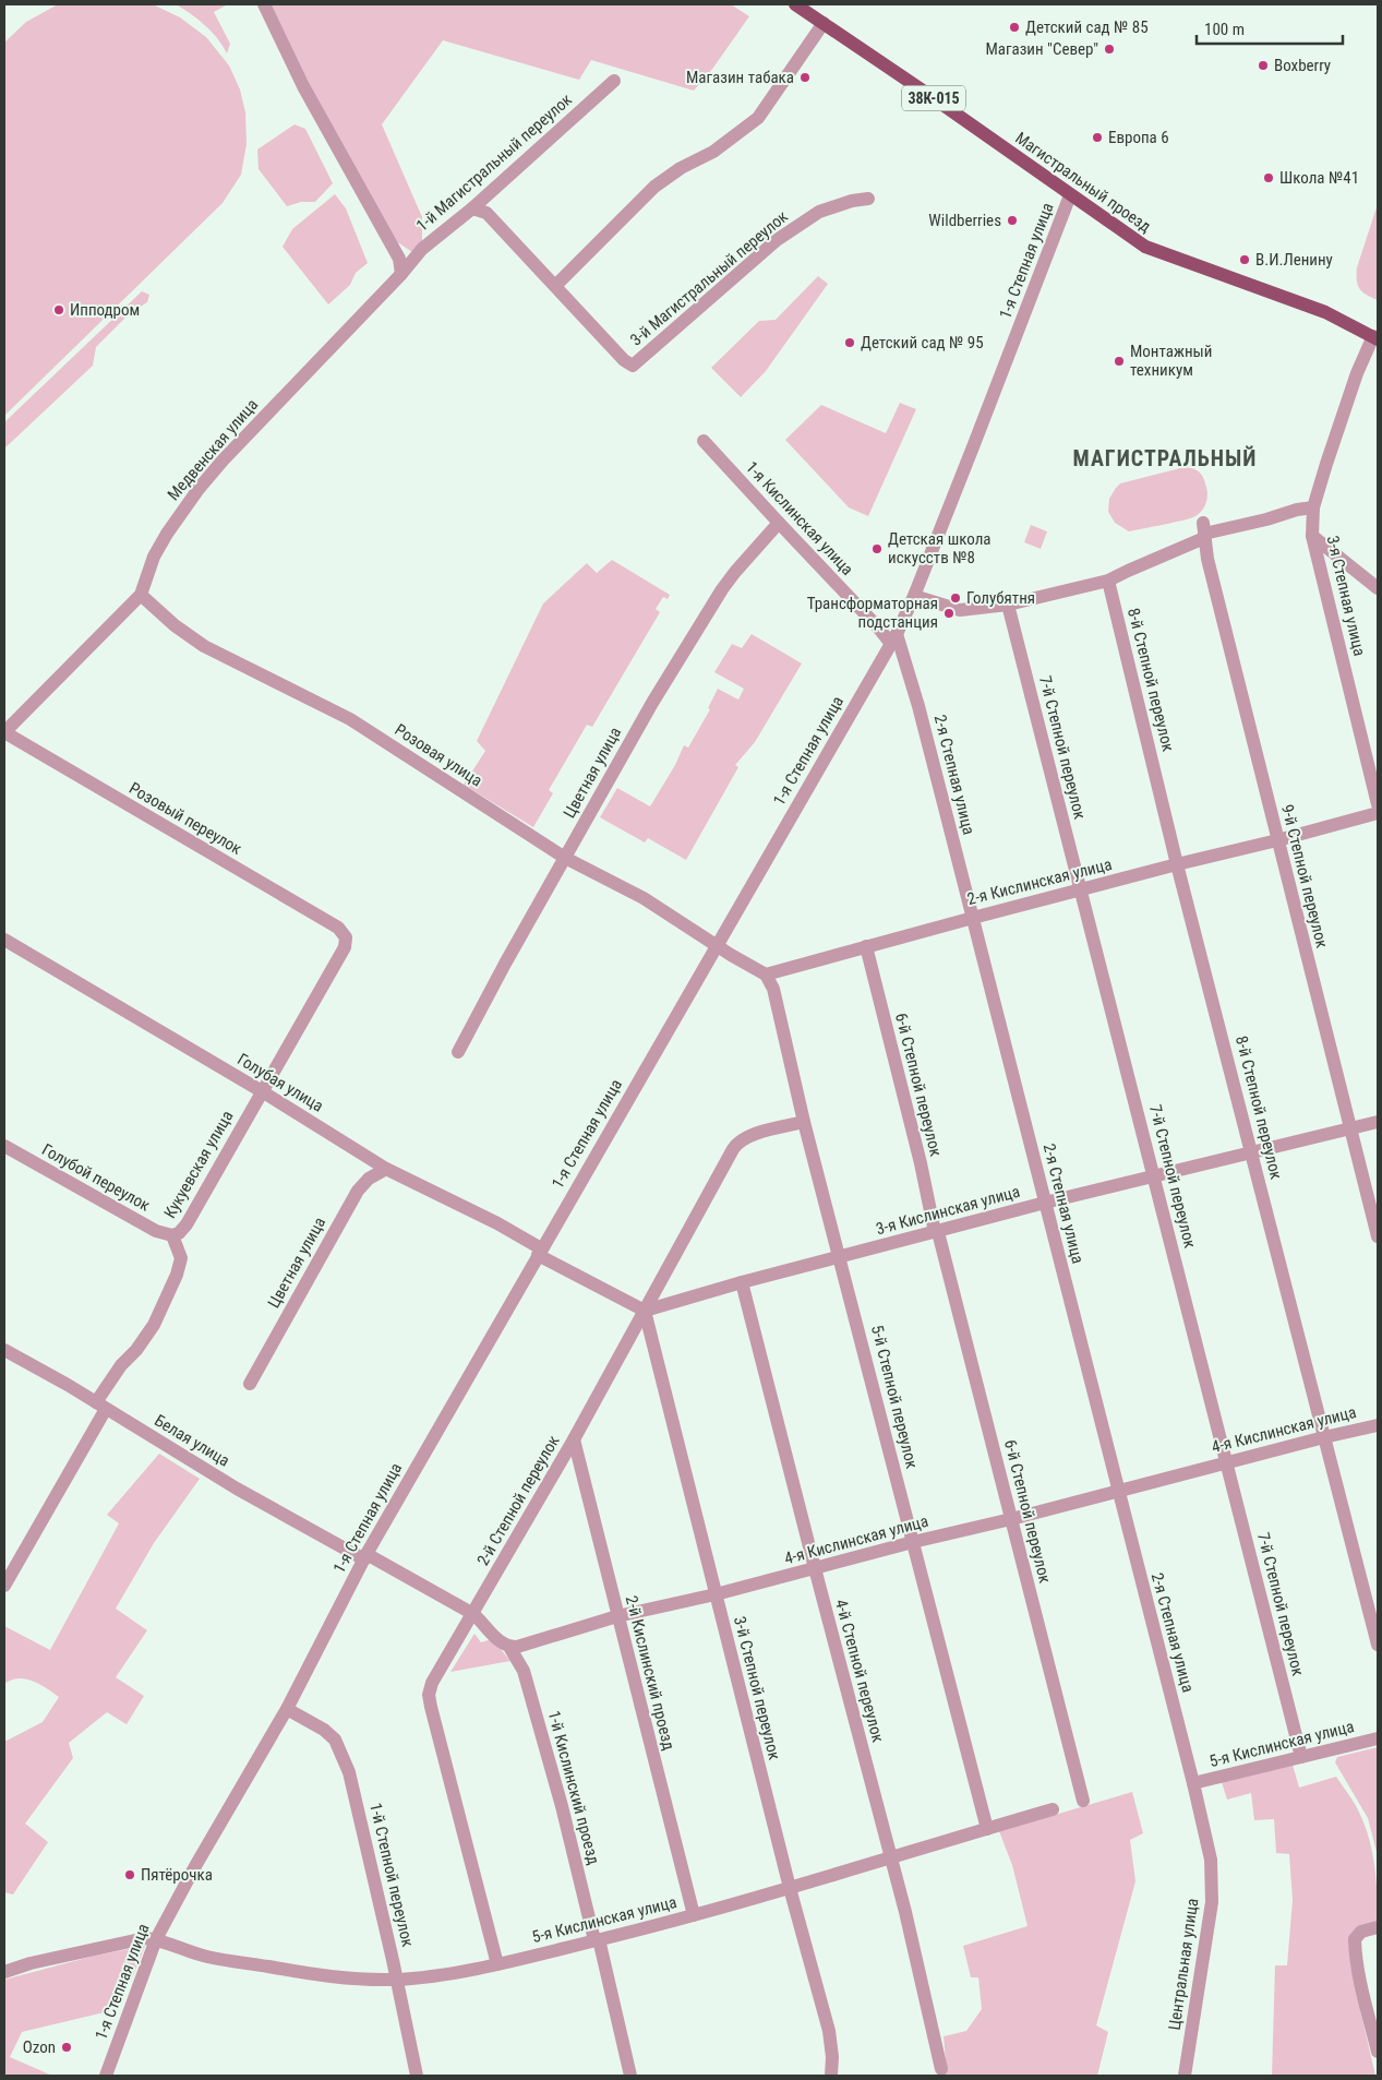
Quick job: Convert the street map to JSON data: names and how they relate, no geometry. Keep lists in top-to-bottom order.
{
  "streets": {
    "main road": ["38К-015", "Магистральный проезд"],
    "street": [
      "1-й Магистральный переулок",
      "1-я Степная улица",
      "3-й Магистральный переулок",
      "Медвенская улица",
      "1-я Кислинская улица",
      "3-я Степная улица",
      "8-й Степной переулок",
      "7-й Степной переулок",
      "Розовая улица",
      "Цветная улица",
      "2-я Степная улица",
      "Розовый переулок",
      "9-й Степной переулок",
      "2-я Кислинская улица",
      "Голубая улица",
      "6-й Степной переулок",
      "Кукуевская улица",
      "Голубой переулок",
      "3-я Кислинская улица",
      "5-й Степной переулок",
      "4-я Кислинская улица",
      "Белая улица",
      "2-й Степной переулок",
      "4-й Степной переулок",
      "2-й Кислинский проезд",
      "3-й Степной переулок",
      "5-я Кислинская улица",
      "1-й Кислинский проезд",
      "1-й Степной переулок",
      "Центральная улица"
    ]
  },
  "crossings": [
    ["1-й Магистральный переулок", "Медвенская улица"],
    ["Магистральный проезд", "1-я Степная улица"],
    ["Магистральный проезд", "3-я Степная улица"],
    ["1-я Степная улица", "1-я Кислинская улица"],
    ["1-я Степная улица", "Розовая улица"],
    ["1-я Степная улица", "2-я Степная улица"],
    ["1-я Степная улица", "Голубая улица"],
    ["1-я Степная улица", "Белая улица"],
    ["1-я Степная улица", "5-я Кислинская улица"],
    ["1-я Степная улица", "1-й Степной переулок"],
    ["Медвенская улица", "Розовая улица"],
    ["Медвенская улица", "Розовый переулок"],
    ["1-я Кислинская улица", "Цветная улица"],
    ["1-я Кислинская улица", "2-я Степная улица"],
    ["8-й Степной переулок", "2-я Кислинская улица"],
    ["8-й Степной переулок", "3-я Кислинская улица"],
    ["8-й Степной переулок", "4-я Кислинская улица"],
    ["7-й Степной переулок", "2-я Кислинская улица"],
    ["7-й Степной переулок", "3-я Кислинская улица"],
    ["7-й Степной переулок", "4-я Кислинская улица"],
    ["7-й Степной переулок", "5-я Кислинская улица"],
    ["Розовая улица", "Цветная улица"],
    ["Цветная улица", "Голубая улица"],
    ["2-я Степная улица", "2-я Кислинская улица"],
    ["2-я Степная улица", "3-я Кислинская улица"],
    ["2-я Степная улица", "4-я Кислинская улица"],
    ["2-я Степная улица", "5-я Кислинская улица"],
    ["2-я Степная улица", "Центральная улица"],
    ["Розовый переулок", "Кукуевская улица"],
    ["9-й Степной переулок", "2-я Кислинская улица"],
    ["9-й Степной переулок", "3-я Кислинская улица"],
    ["2-я Кислинская улица", "6-й Степной переулок"],
    ["2-я Кислинская улица", "5-й Степной переулок"],
    ["Голубая улица", "Кукуевская улица"],
    ["6-й Степной переулок", "3-я Кислинская улица"],
    ["6-й Степной переулок", "4-я Кислинская улица"],
    ["Кукуевская улица", "Голубой переулок"],
    ["Кукуевская улица", "Белая улица"],
    ["3-я Кислинская улица", "5-й Степной переулок"],
    ["3-я Кислинская улица", "2-й Степной переулок"],
    ["3-я Кислинская улица", "4-й Степной переулок"],
    ["3-я Кислинская улица", "3-й Степной переулок"],
    ["5-й Степной переулок", "4-я Кислинская улица"],
    ["5-й Степной переулок", "2-й Степной переулок"],
    ["5-й Степной переулок", "5-я Кислинская улица"],
    ["4-я Кислинская улица", "4-й Степной переулок"],
    ["4-я Кислинская улица", "2-й Кислинский проезд"],
    ["4-я Кислинская улица", "3-й Степной переулок"],
    ["4-я Кислинская улица", "1-й Кислинский проезд"],
    ["2-й Степной переулок", "2-й Кислинский проезд"],
    ["2-й Степной переулок", "3-й Степной переулок"],
    ["2-й Степной переулок", "5-я Кислинская улица"],
    ["4-й Степной переулок", "5-я Кислинская улица"],
    ["2-й Кислинский проезд", "5-я Кислинская улица"],
    ["3-й Степной переулок", "5-я Кислинская улица"],
    ["5-я Кислинская улица", "1-й Кислинский проезд"],
    ["5-я Кислинская улица", "1-й Степной переулок"]
  ],
  "districts": ["МАГИСТРАЛЬНЫЙ"],
  "places": [
    "Детский сад № 85",
    "Магазин \"Север\"",
    "Boxberry",
    "Магазин табака",
    "Европа 6",
    "Школа №41",
    "Wildberries",
    "В.И.Ленину",
    "Ипподром",
    "Детский сад № 95",
    "Монтажный техникум",
    "Детская школа искусств №8",
    "Голубятня",
    "Трансформаторная подстанция",
    "Пятёрочка",
    "Ozon"
  ],
  "scale_bar": "100 m"
}
